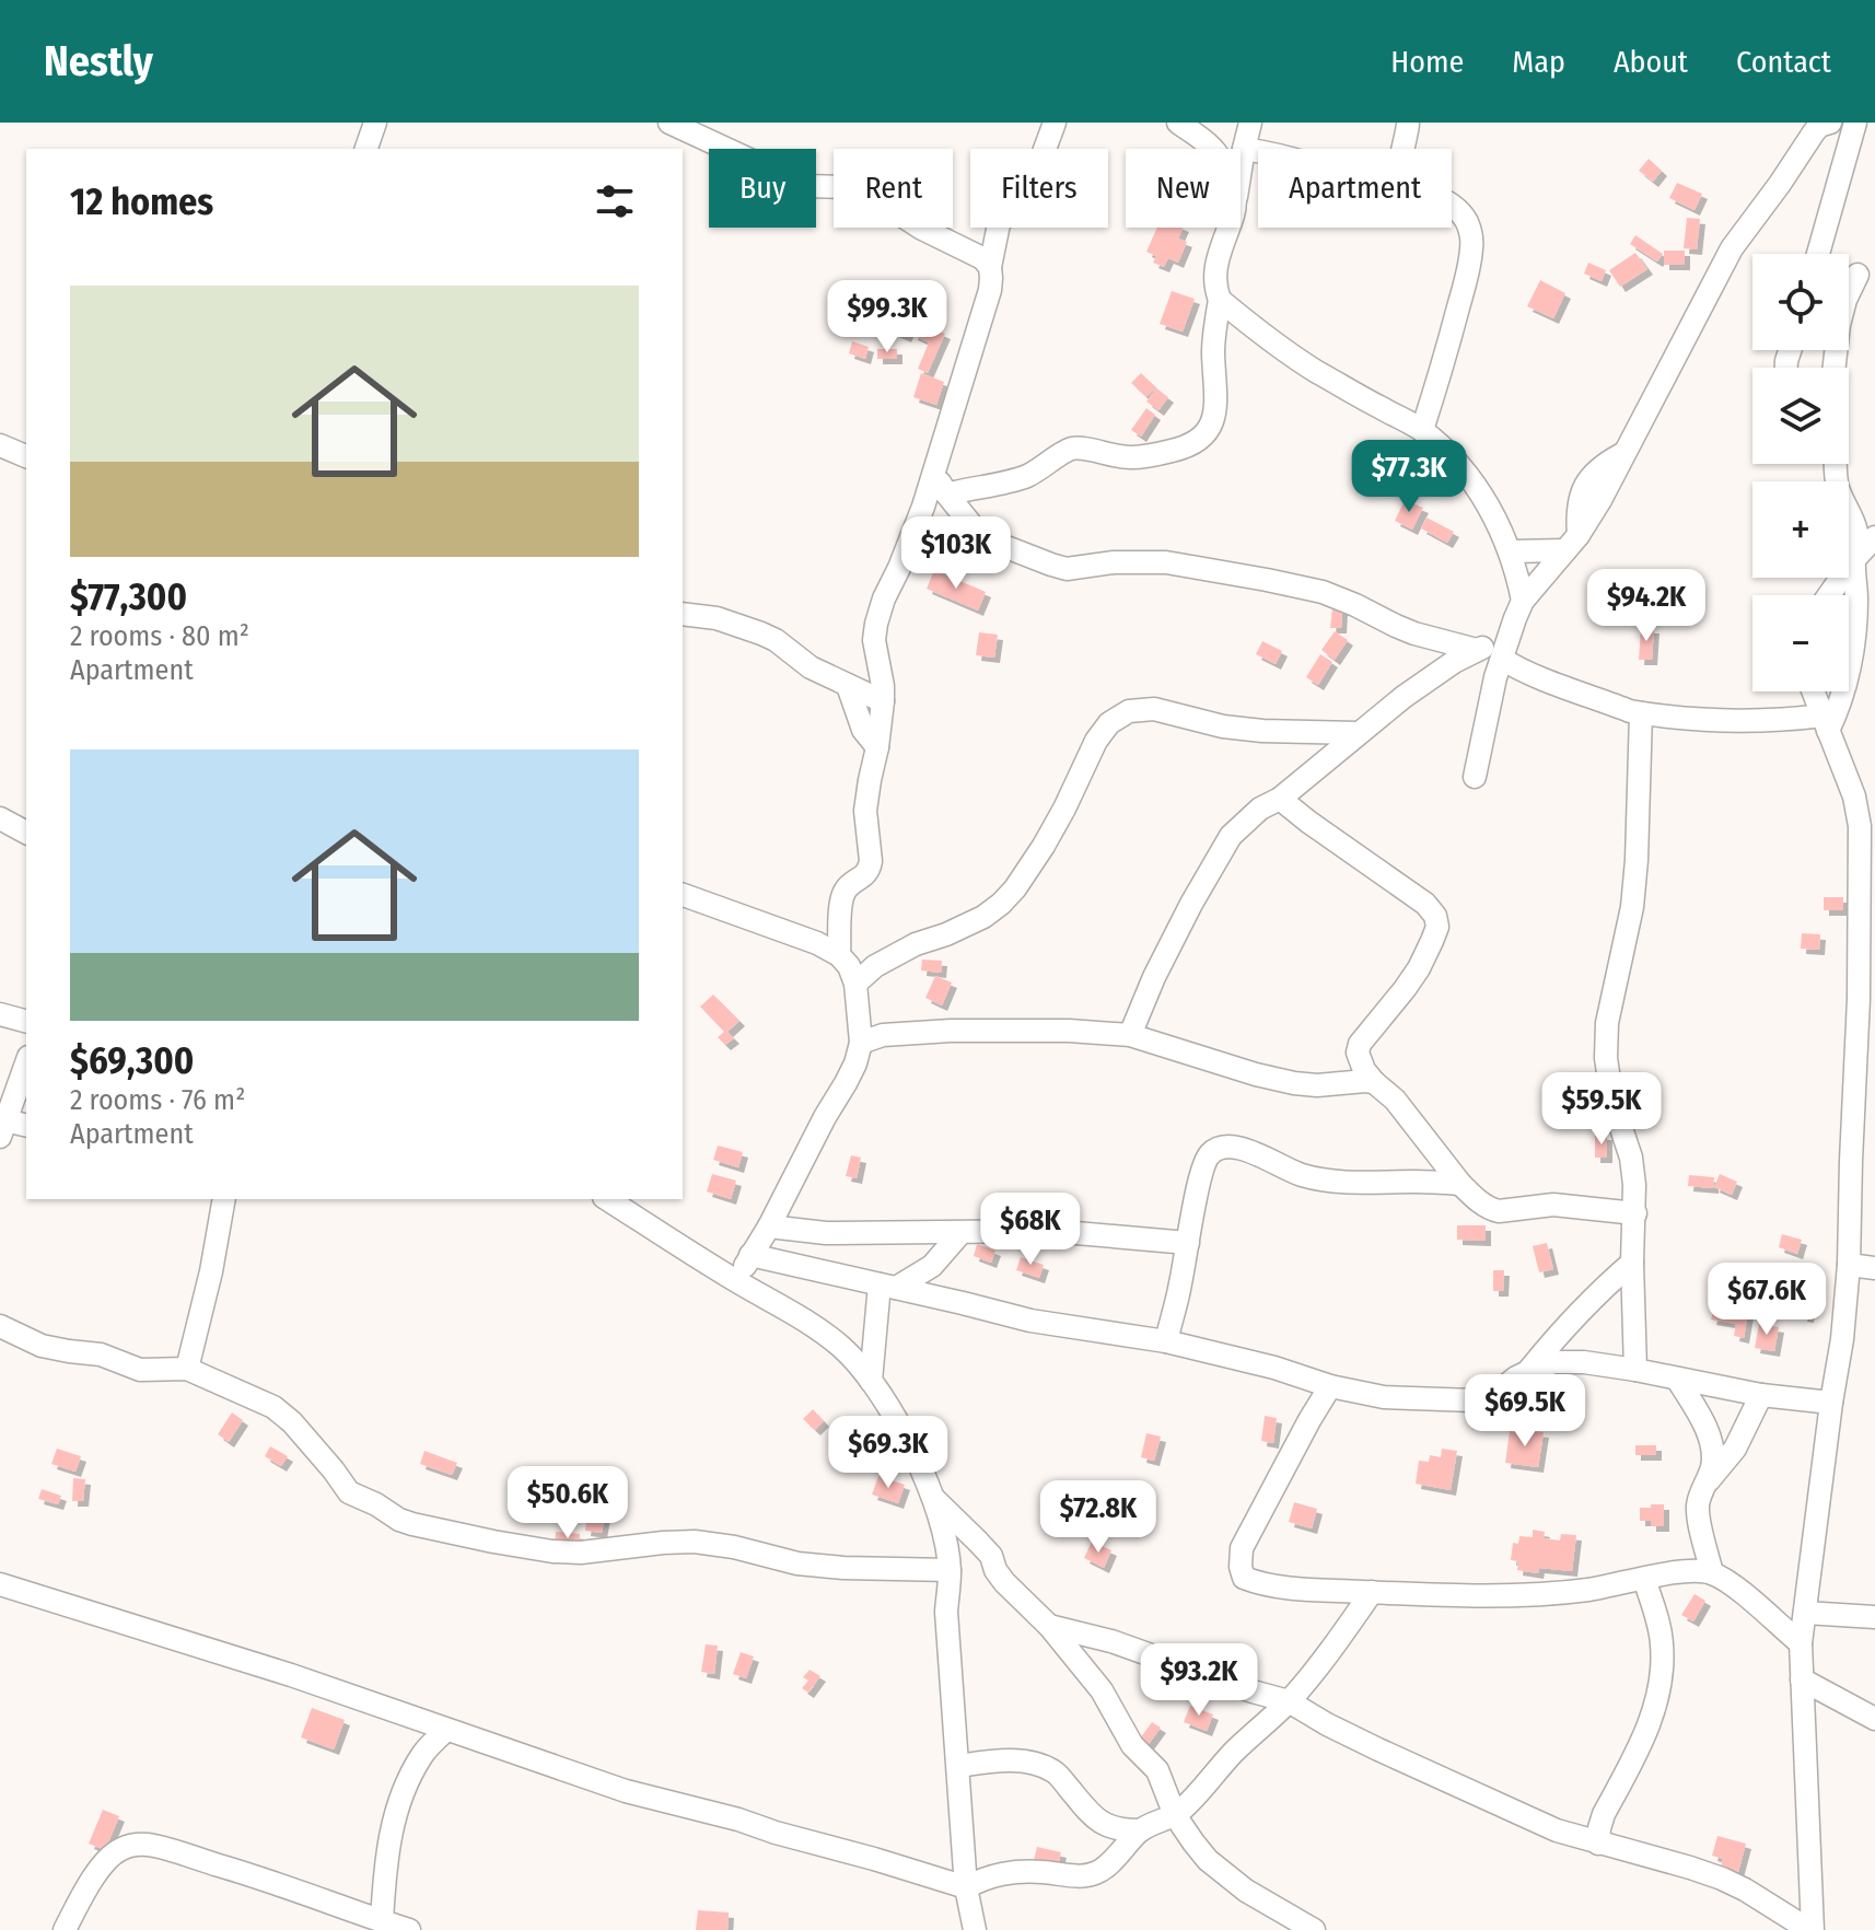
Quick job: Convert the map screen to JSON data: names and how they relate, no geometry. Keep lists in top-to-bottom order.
{
  "page": {
    "header": "Nestly",
    "nav": [
      "Home",
      "Map",
      "About",
      "Contact"
    ],
    "chip": [
      "Buy",
      "Rent",
      "Filters",
      "New",
      "Apartment"
    ],
    "heading": "12 homes",
    "map_buttons": ["+", "−"],
    "list": [
      {
        "name": "$77,300",
        "note": "2 rooms · 80 m² · Apartment"
      },
      {
        "name": "$69,300",
        "note": "2 rooms · 76 m² · Apartment"
      }
    ],
    "price": [
      "$99.3K",
      "$77.3K",
      "$103K",
      "$94.2K",
      "$59.5K",
      "$68K",
      "$67.6K",
      "$69.5K",
      "$69.3K",
      "$50.6K",
      "$72.8K",
      "$93.2K"
    ]
  }
}
